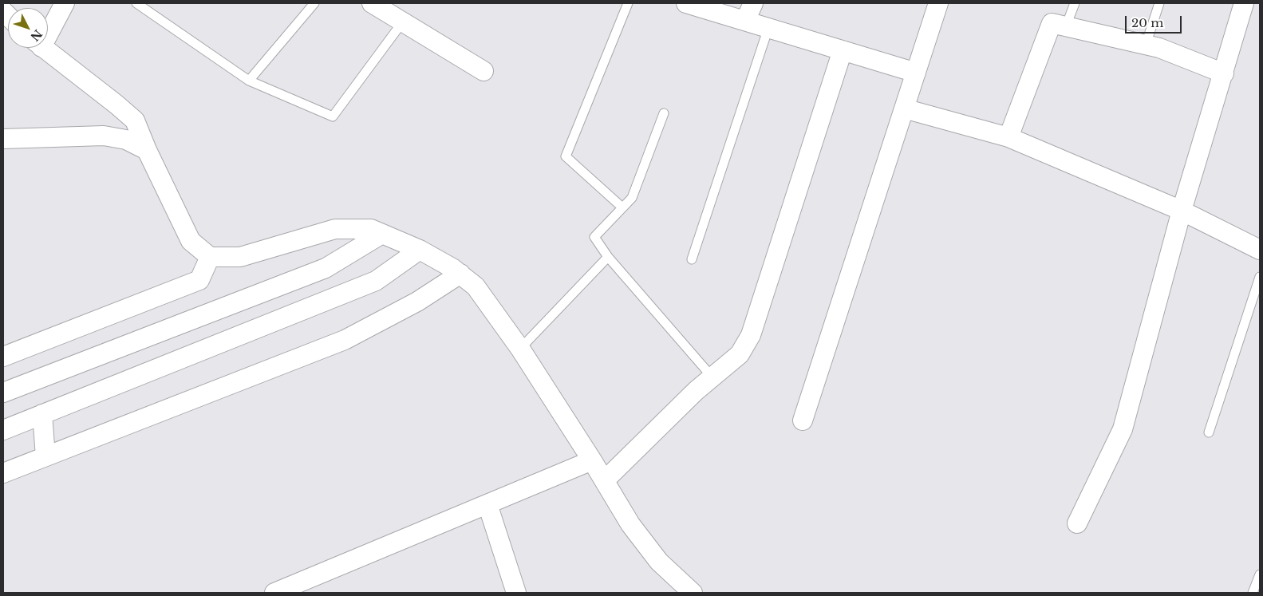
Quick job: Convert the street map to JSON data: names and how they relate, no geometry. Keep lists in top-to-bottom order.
{
  "scale_bar": "20 m",
  "north": "bottom right"
}
